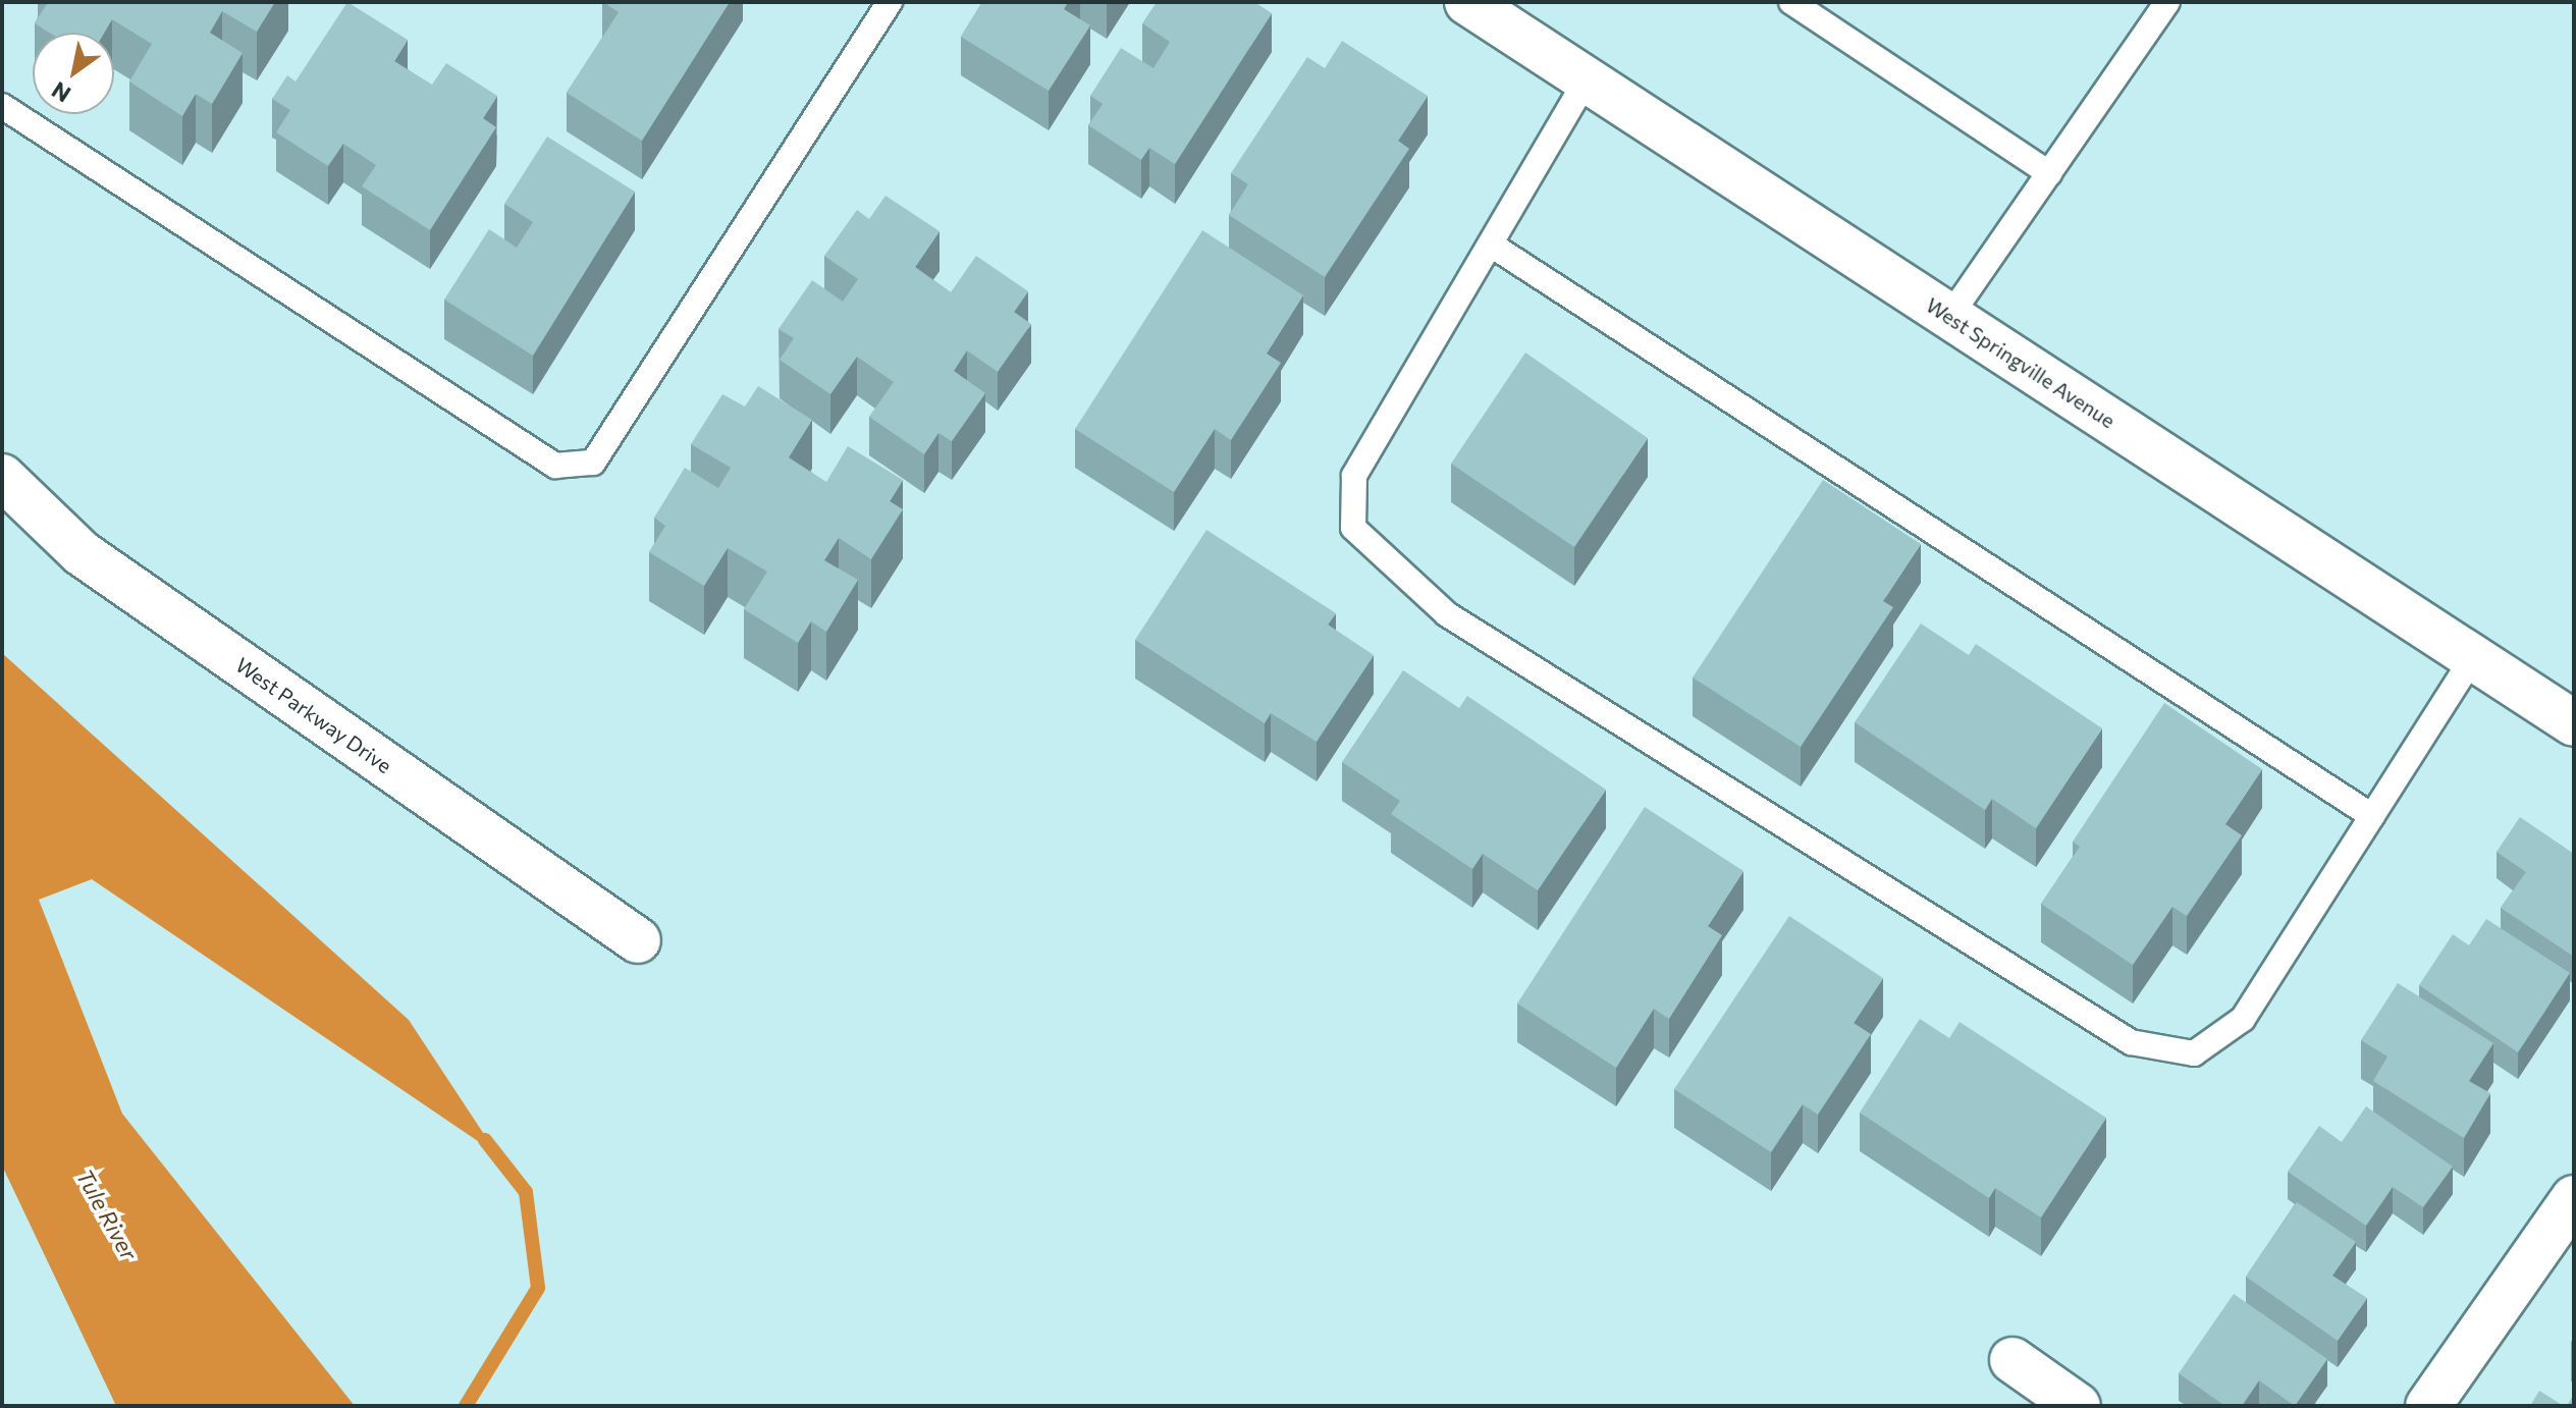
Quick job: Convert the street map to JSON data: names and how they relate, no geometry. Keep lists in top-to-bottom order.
{
  "streets": {
    "street": ["West Springville Avenue", "West Parkway Drive"]
  },
  "water": ["Tule River"],
  "north": "bottom left"
}
